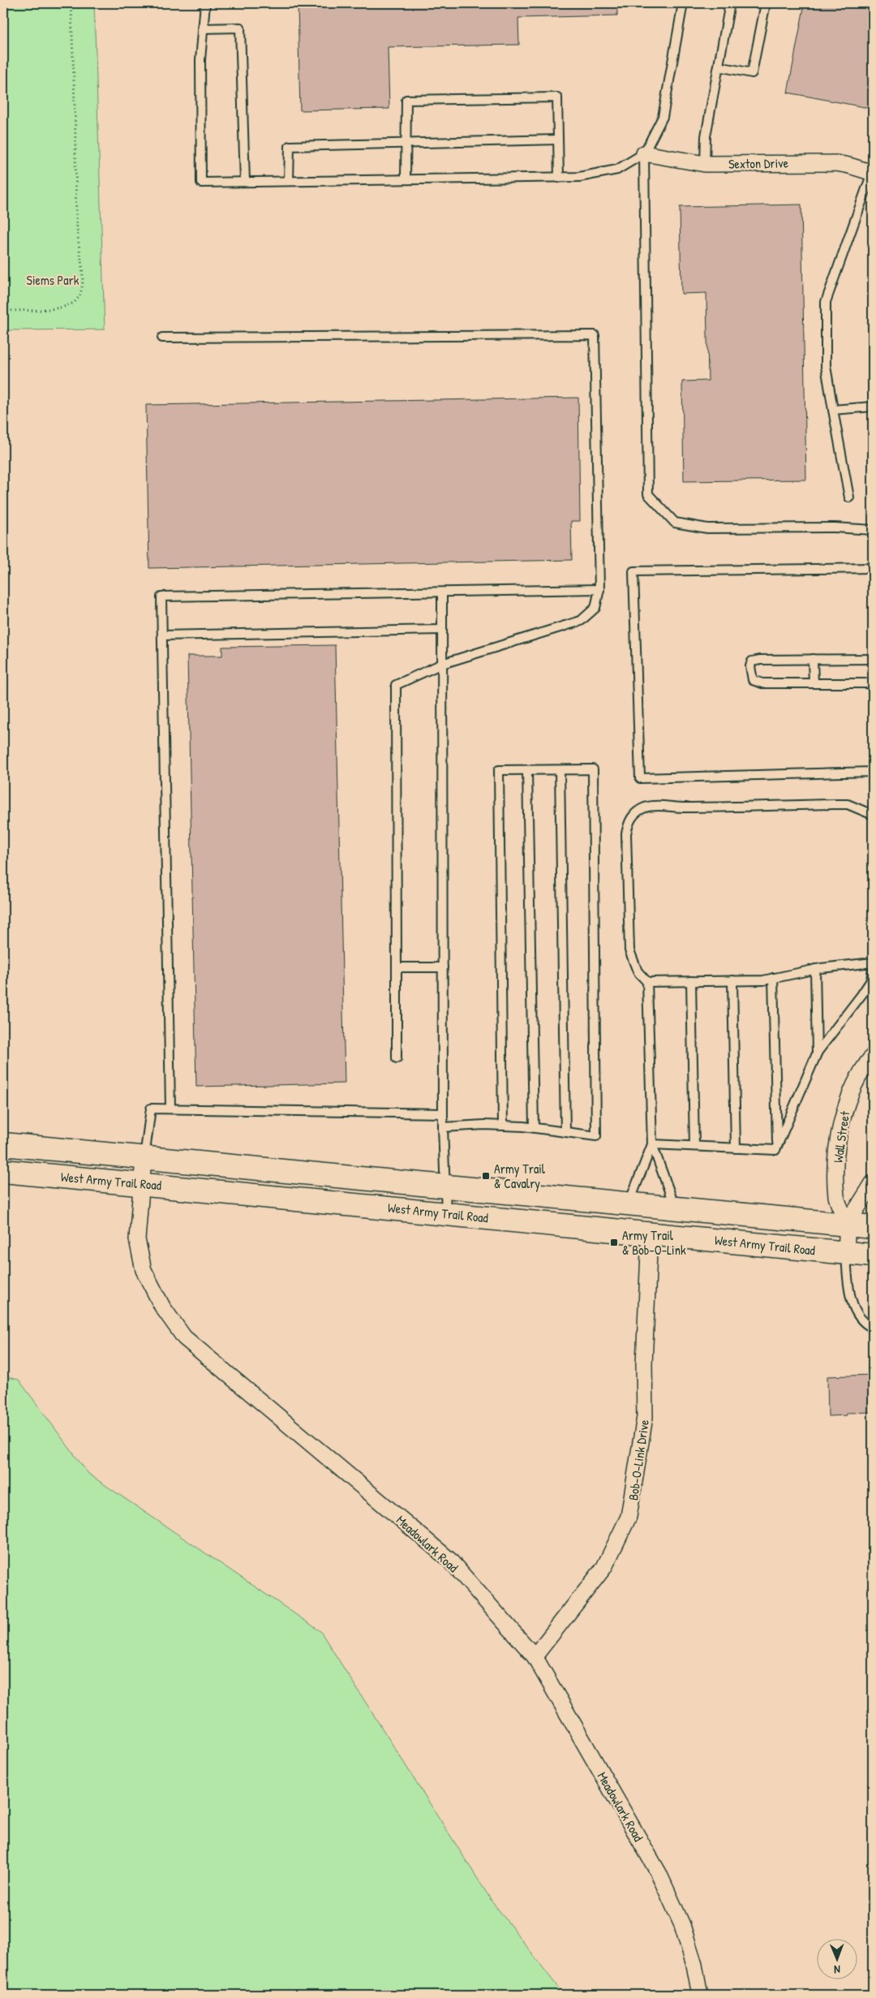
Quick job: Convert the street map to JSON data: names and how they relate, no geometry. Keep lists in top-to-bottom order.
{
  "streets": {
    "main road": ["West Army Trail Road"],
    "street": [
      "Sexton Drive",
      "Wall Street",
      "Bob-O-Link Drive",
      "Meadowlark Road"
    ]
  },
  "crossings": [
    ["Wall Street", "West Army Trail Road"],
    ["West Army Trail Road", "Bob-O-Link Drive"],
    ["West Army Trail Road", "Meadowlark Road"],
    ["Bob-O-Link Drive", "Meadowlark Road"]
  ],
  "parks": ["Siems Park"],
  "places": {
    "transit": ["Army Trail & Cavalry", "Army Trail & Bob-O-Link"]
  },
  "north": "bottom"
}
